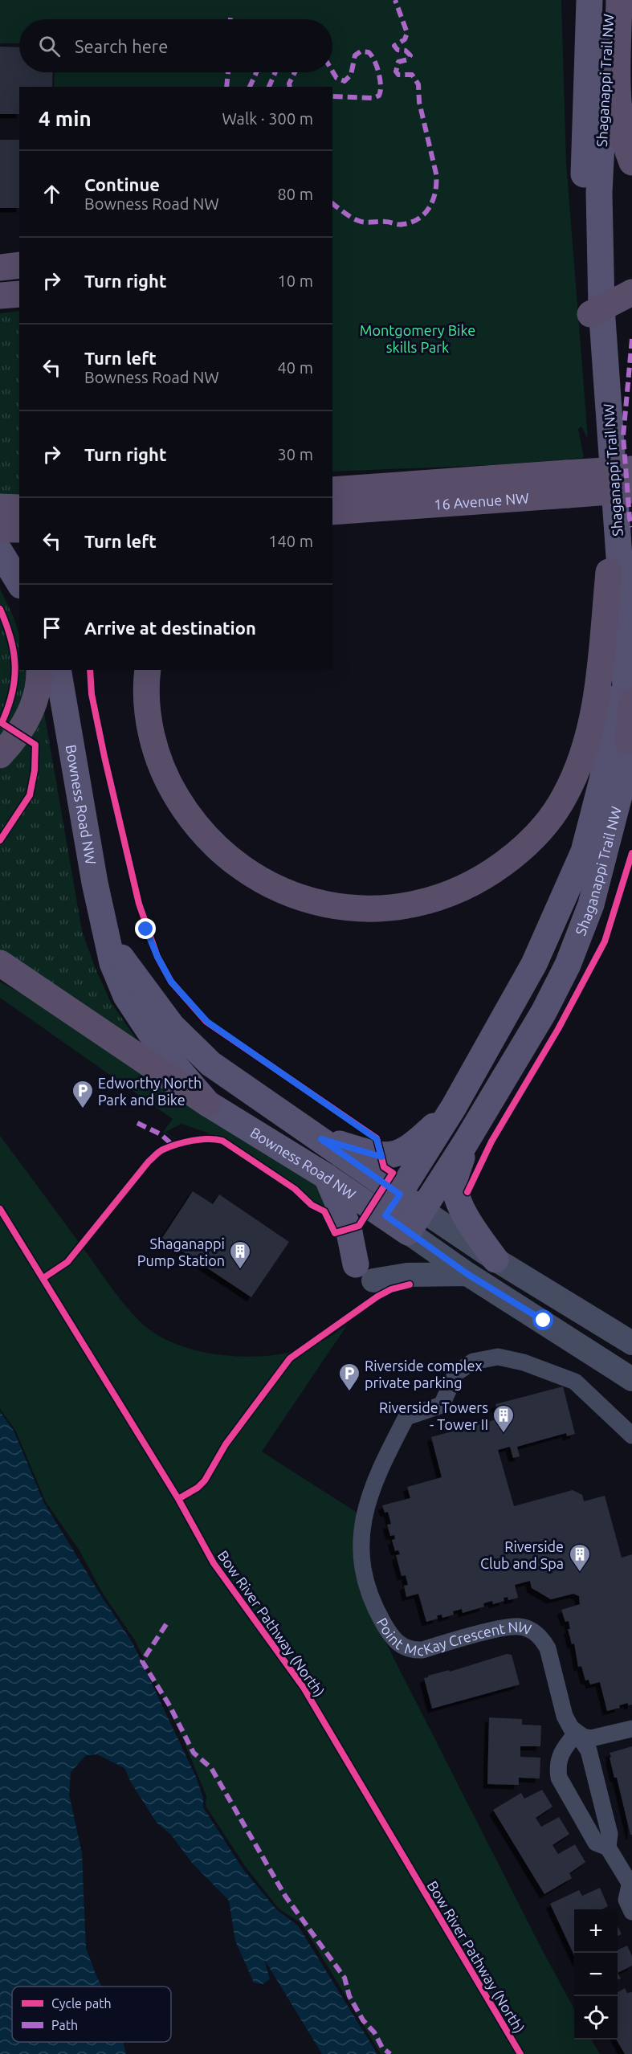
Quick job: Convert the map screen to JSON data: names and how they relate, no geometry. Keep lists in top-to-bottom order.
{
  "streets": {
    "highway": ["16 Avenue NW"],
    "main road": ["Shaganappi Trail NW", "Bowness Road NW"],
    "street": ["Point McKay Crescent NW"],
    "cycle path": ["Bow River Pathway (North)"]
  },
  "crossings": [
    ["Shaganappi Trail NW", "Bowness Road NW"]
  ],
  "parks": ["Montgomery Bike skills Park"],
  "places": {
    "parking": ["Edworthy North Park and Bike", "Riverside complex private parking"],
    "building": ["Shaganappi Pump Station", "Riverside Towers - Tower II", "Riverside Club and Spa"]
  },
  "legend": ["Cycle path", "Path"],
  "page": {
    "search": "Search here",
    "heading": ["4 min", "Walk · 300 m"],
    "list": [
      ["Continue", "Bowness Road NW", "80 m"],
      ["Turn right", "10 m"],
      ["Turn left", "Bowness Road NW", "40 m"],
      ["Turn right", "30 m"],
      ["Turn left", "140 m"],
      "Arrive at destination"
    ],
    "map_buttons": ["+", "−"]
  }
}
